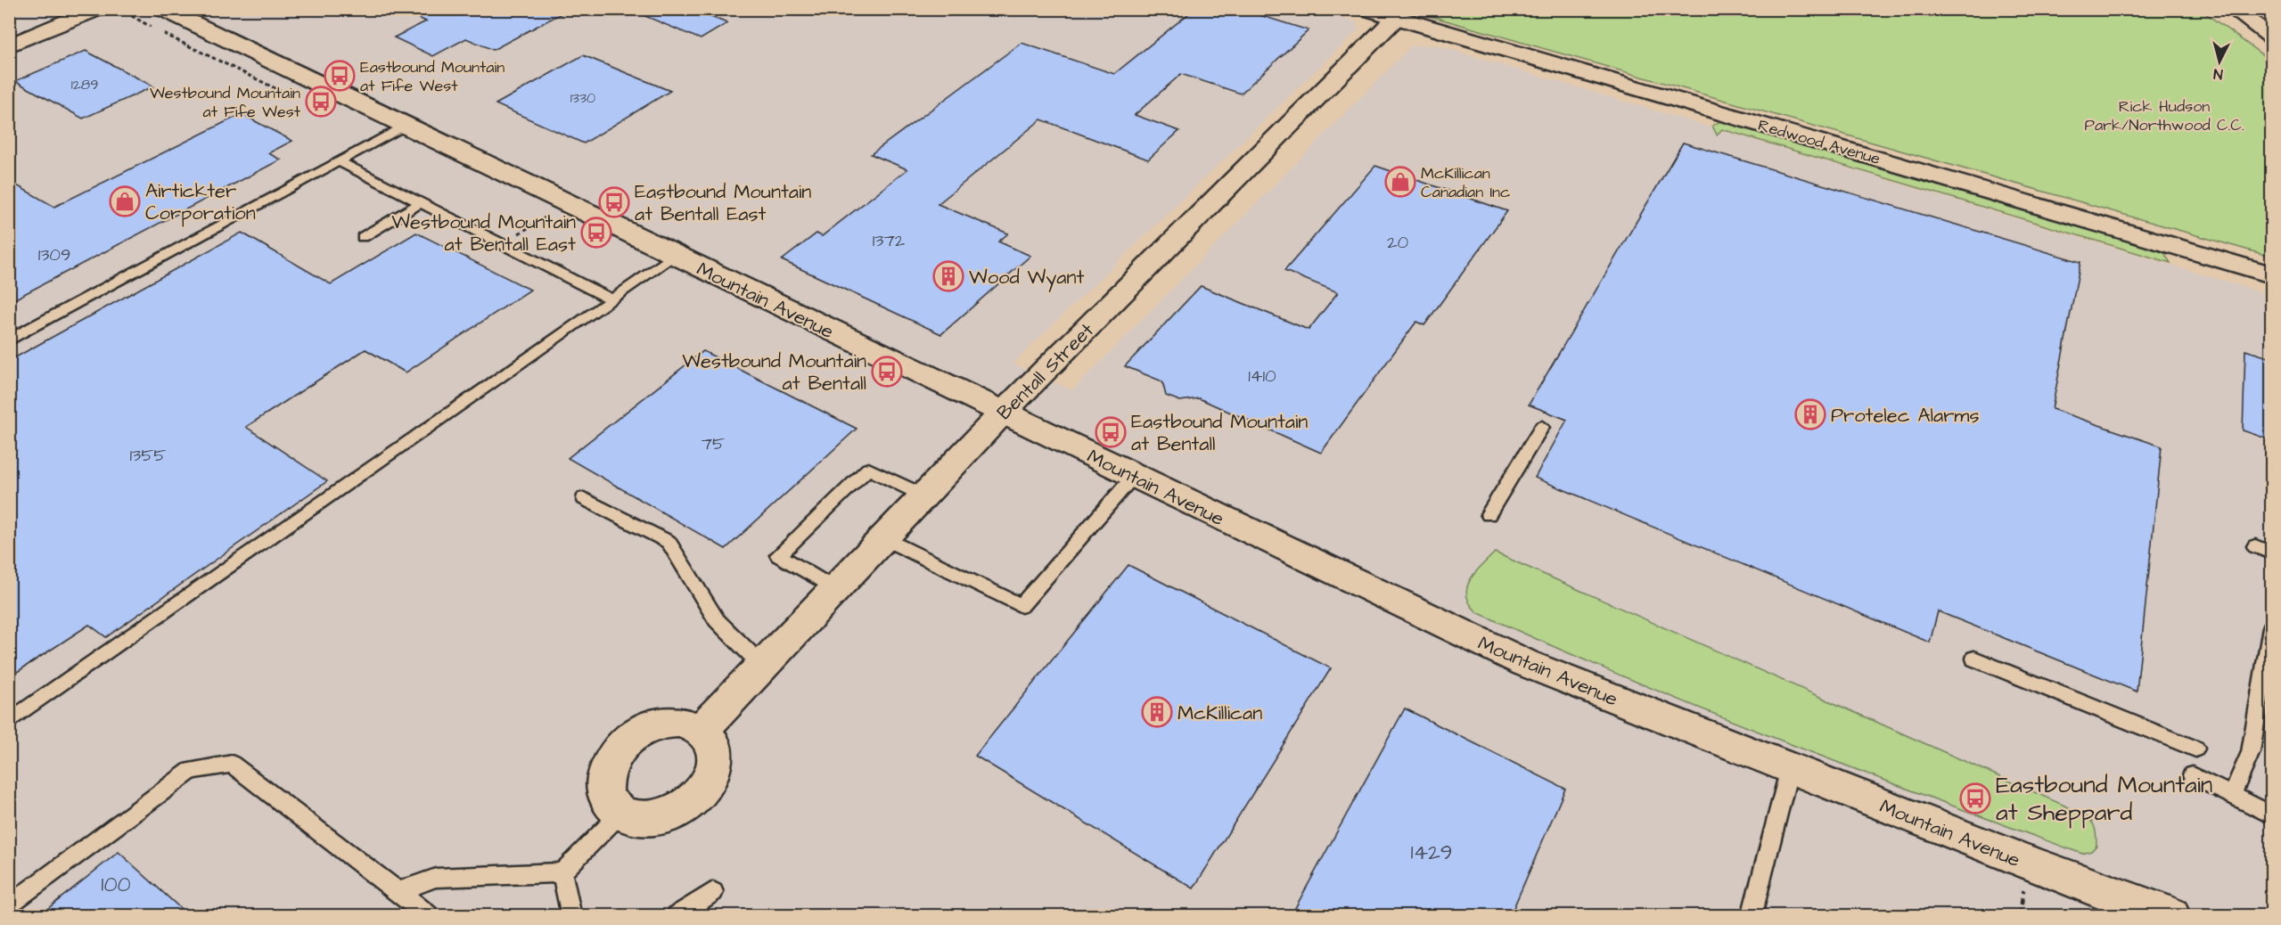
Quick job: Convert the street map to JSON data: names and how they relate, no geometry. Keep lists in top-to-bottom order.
{
  "streets": {
    "street": ["Redwood Avenue", "Mountain Avenue", "Bentall Street"]
  },
  "crossings": [
    ["Redwood Avenue", "Bentall Street"],
    ["Mountain Avenue", "Bentall Street"]
  ],
  "parks": ["Rick Hudson Park/Northwood C.C."],
  "places": {
    "bus stop": [
      "Eastbound Mountain at Fife West",
      "Westbound Mountain at Fife West",
      "Eastbound Mountain at Bentall East",
      "Westbound Mountain at Bentall East",
      "Westbound Mountain at Bentall",
      "Eastbound Mountain at Bentall",
      "Eastbound Mountain at Sheppard"
    ],
    "shop": ["McKillican Canadian Inc", "Airtickter Corporation"],
    "building": ["Wood Wyant", "Protelec Alarms", "McKillican"]
  },
  "house_numbers": [
    "1289",
    "1330",
    "1372",
    "20",
    "1309",
    "1410",
    "75",
    "1355",
    "1429",
    "100"
  ],
  "north": "bottom"
}
